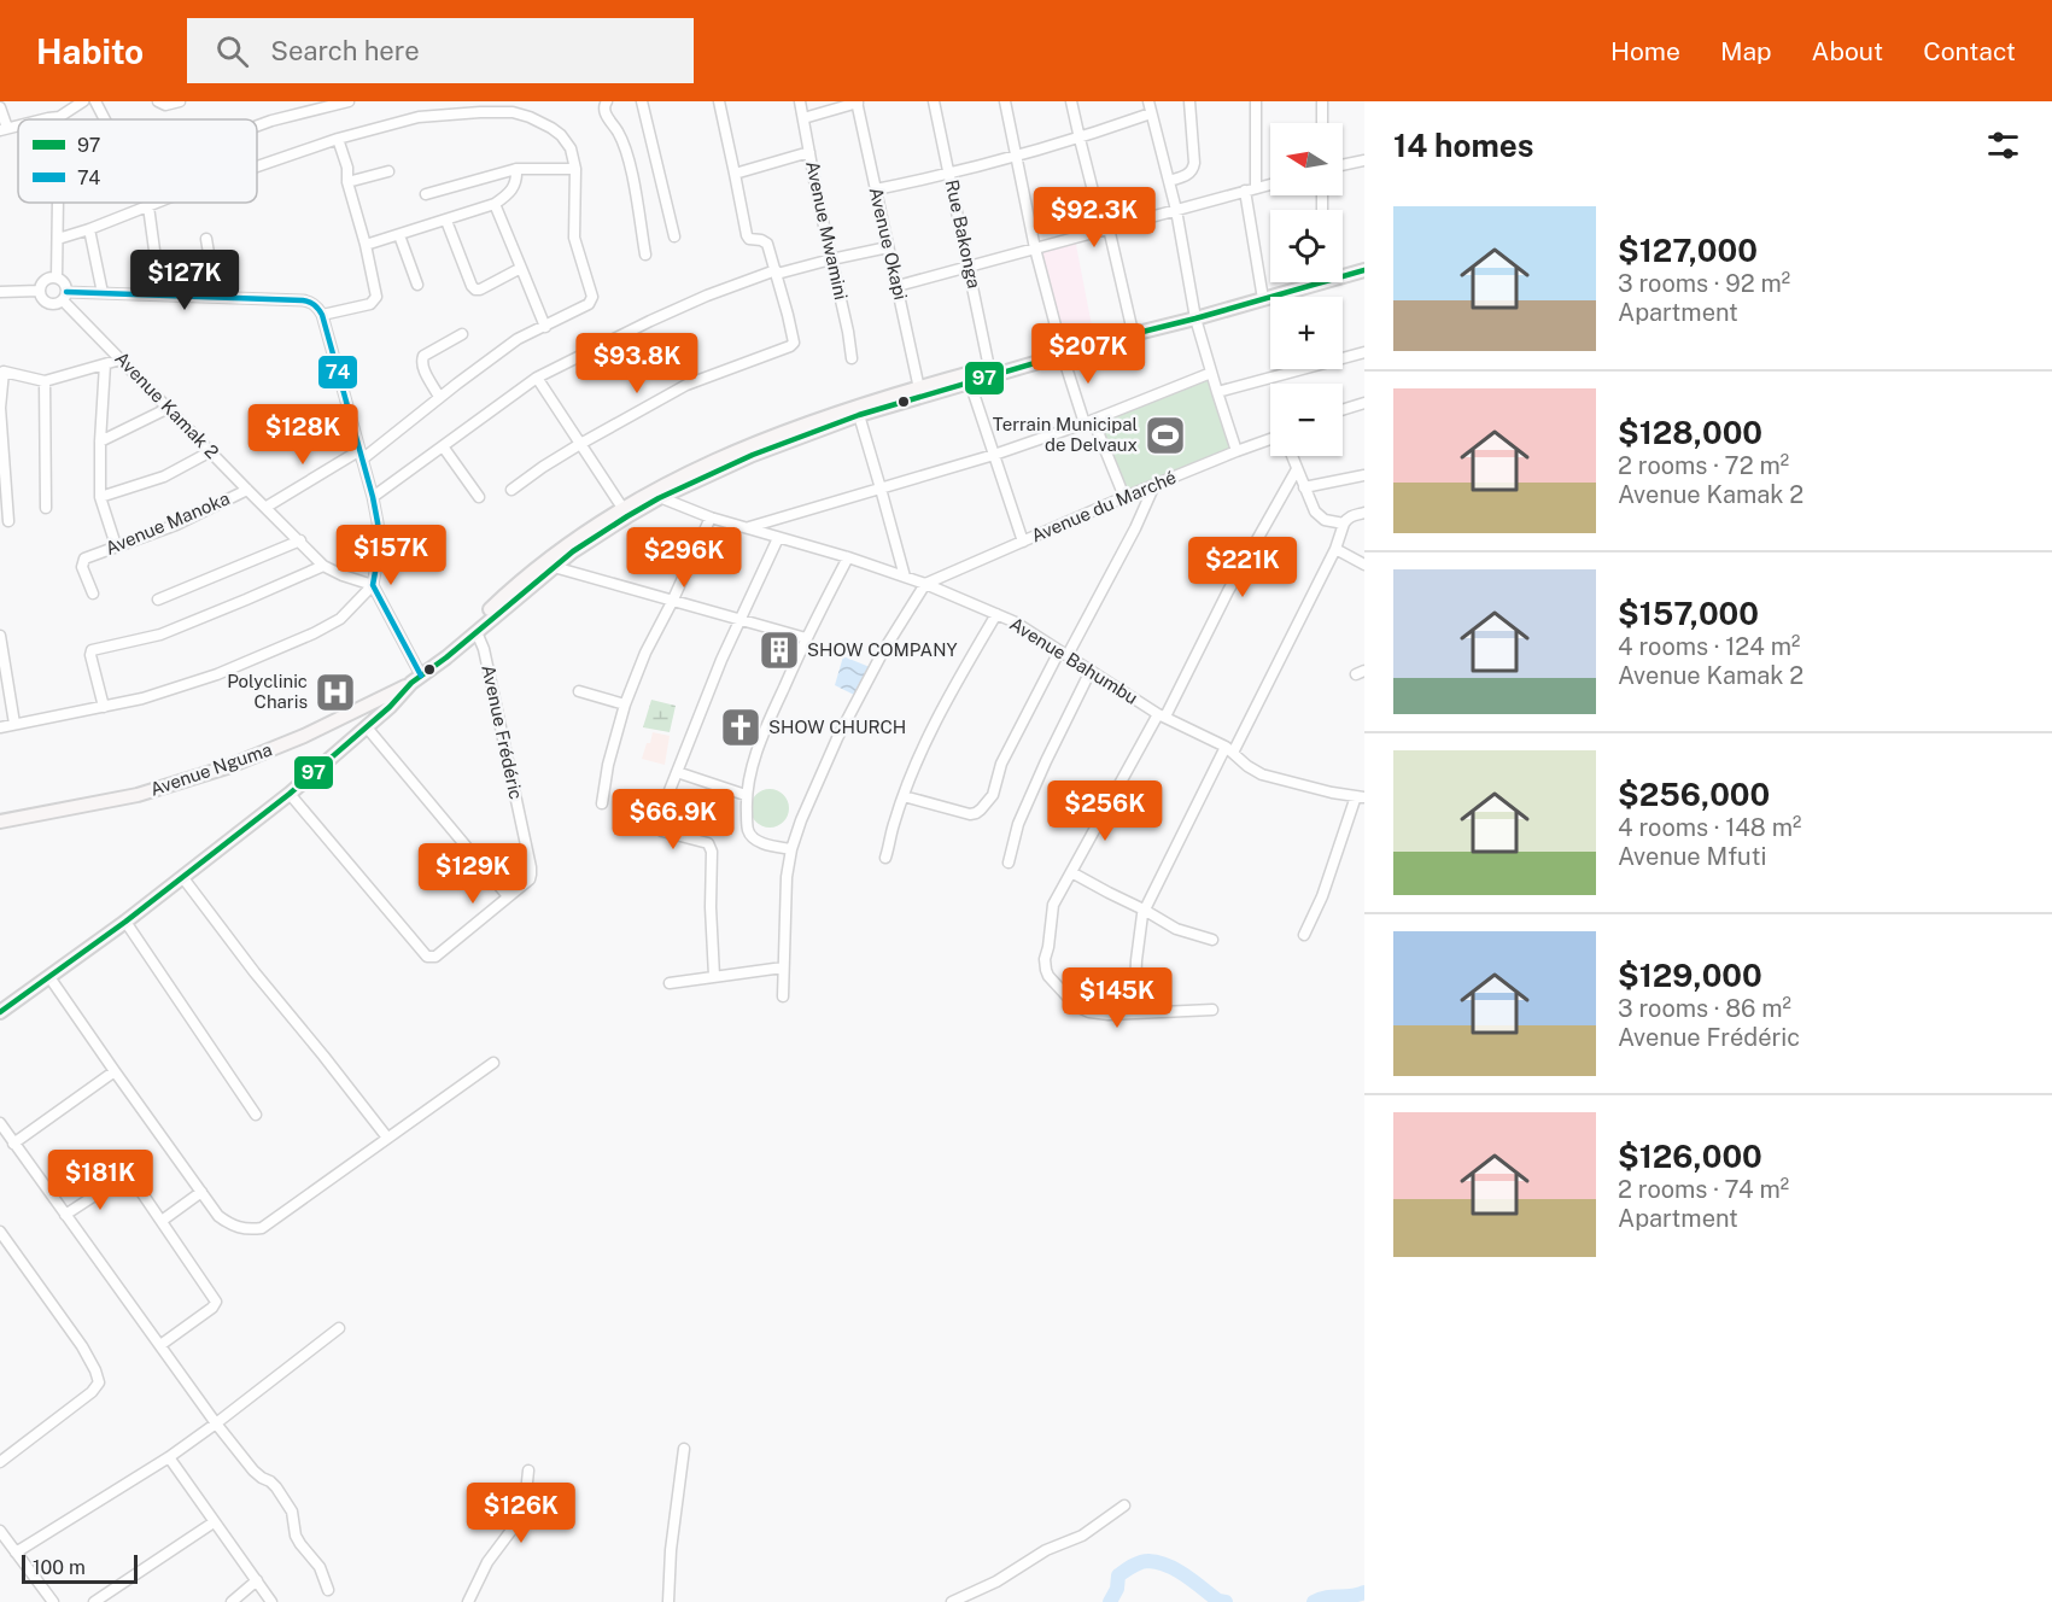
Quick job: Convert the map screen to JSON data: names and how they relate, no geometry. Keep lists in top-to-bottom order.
{
  "streets": {
    "main road": ["Avenue Nguma"],
    "street": [
      "Avenue Mwamini",
      "Rue Bakonga",
      "Avenue Okapi",
      "Avenue Kamak 2",
      "Avenue du Marché",
      "Avenue Manoka",
      "Avenue Bahumbu",
      "Avenue Frédéric"
    ]
  },
  "crossings": [
    ["Avenue Kamak 2", "Avenue Manoka"],
    ["Avenue du Marché", "Avenue Bahumbu"]
  ],
  "places": {
    "sports": ["Terrain Municipal de Delvaux"],
    "building": ["SHOW COMPANY"],
    "hospital": ["Polyclinic Charis"],
    "church": ["SHOW CHURCH"]
  },
  "lines": ["transit line 97", "transit line 74"],
  "legend": ["97", "74"],
  "scale_bar": "100 m",
  "north": "left",
  "page": {
    "header": "Habito",
    "search": "Search here",
    "nav": [
      "Home",
      "Map",
      "About",
      "Contact"
    ],
    "heading": "14 homes",
    "map_buttons": ["+", "−"],
    "price": [
      "$92.3K",
      "$127K",
      "$207K",
      "$93.8K",
      "$128K",
      "$157K",
      "$296K",
      "$221K",
      "$256K",
      "$66.9K",
      "$129K",
      "$145K",
      "$181K",
      "$126K"
    ],
    "list": [
      {
        "name": "$127,000",
        "note": "3 rooms · 92 m² · Apartment"
      },
      {
        "name": "$128,000",
        "note": "2 rooms · 72 m² · Avenue Kamak 2"
      },
      {
        "name": "$157,000",
        "note": "4 rooms · 124 m² · Avenue Kamak 2"
      },
      {
        "name": "$256,000",
        "note": "4 rooms · 148 m² · Avenue Mfuti"
      },
      {
        "name": "$129,000",
        "note": "3 rooms · 86 m² · Avenue Frédéric"
      },
      {
        "name": "$126,000",
        "note": "2 rooms · 74 m² · Apartment"
      }
    ],
    "scale": "100 m"
  }
}
